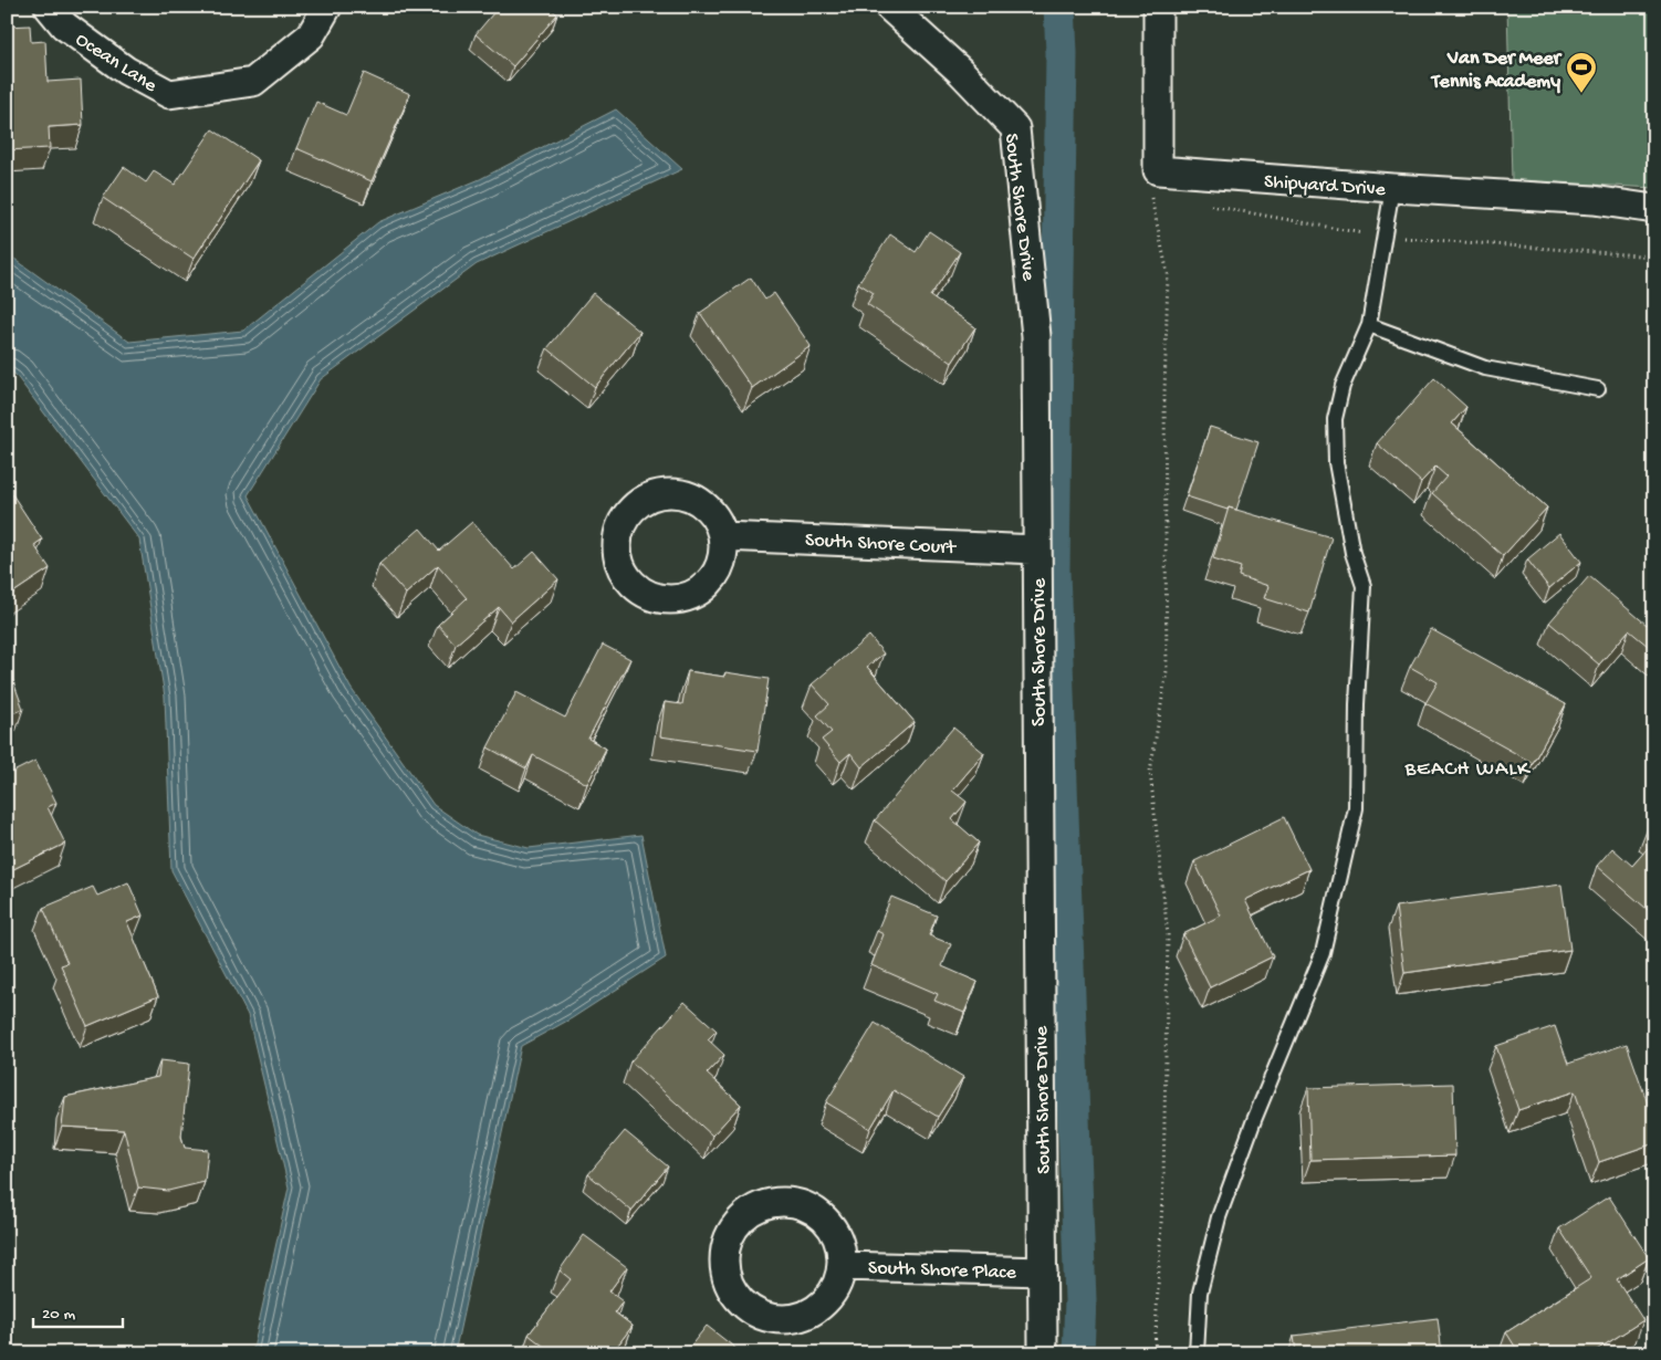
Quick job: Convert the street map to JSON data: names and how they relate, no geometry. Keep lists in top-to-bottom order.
{
  "streets": {
    "street": [
      "Ocean Lane",
      "Shipyard Drive",
      "South Shore Drive",
      "South Shore Court",
      "South Shore Place"
    ]
  },
  "crossings": [
    ["South Shore Drive", "South Shore Court"],
    ["South Shore Drive", "South Shore Place"]
  ],
  "districts": ["BEACH WALK"],
  "places": {
    "sports": ["Van Der Meer Tennis Academy"]
  },
  "scale_bar": "20 m"
}
